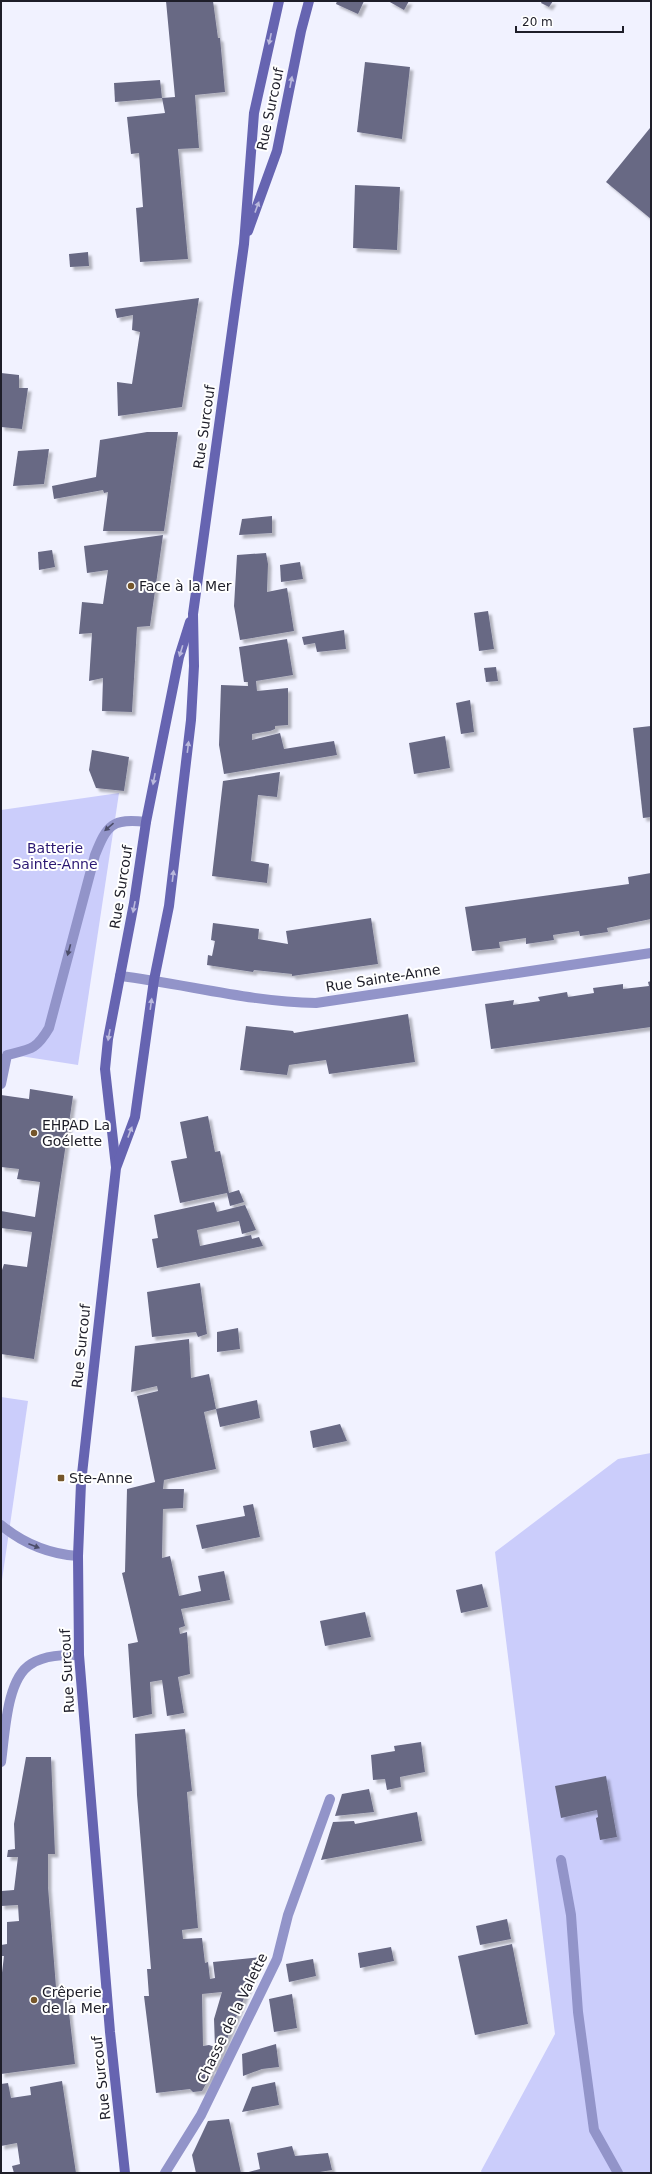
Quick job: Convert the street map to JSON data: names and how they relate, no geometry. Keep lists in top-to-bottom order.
{
  "streets": {
    "main road": ["Rue Surcouf"],
    "street": ["Rue Sainte-Anne", "Chasse de la Valette"]
  },
  "crossings": [
    ["Rue Surcouf", "Rue Sainte-Anne"]
  ],
  "parks": ["Batterie Sainte-Anne"],
  "places": {
    "other": ["Face à la Mer", "EHPAD La Goélette", "Crêperie de la Mer"],
    "transit": ["Ste-Anne"]
  },
  "scale_bar": "20 m"
}
